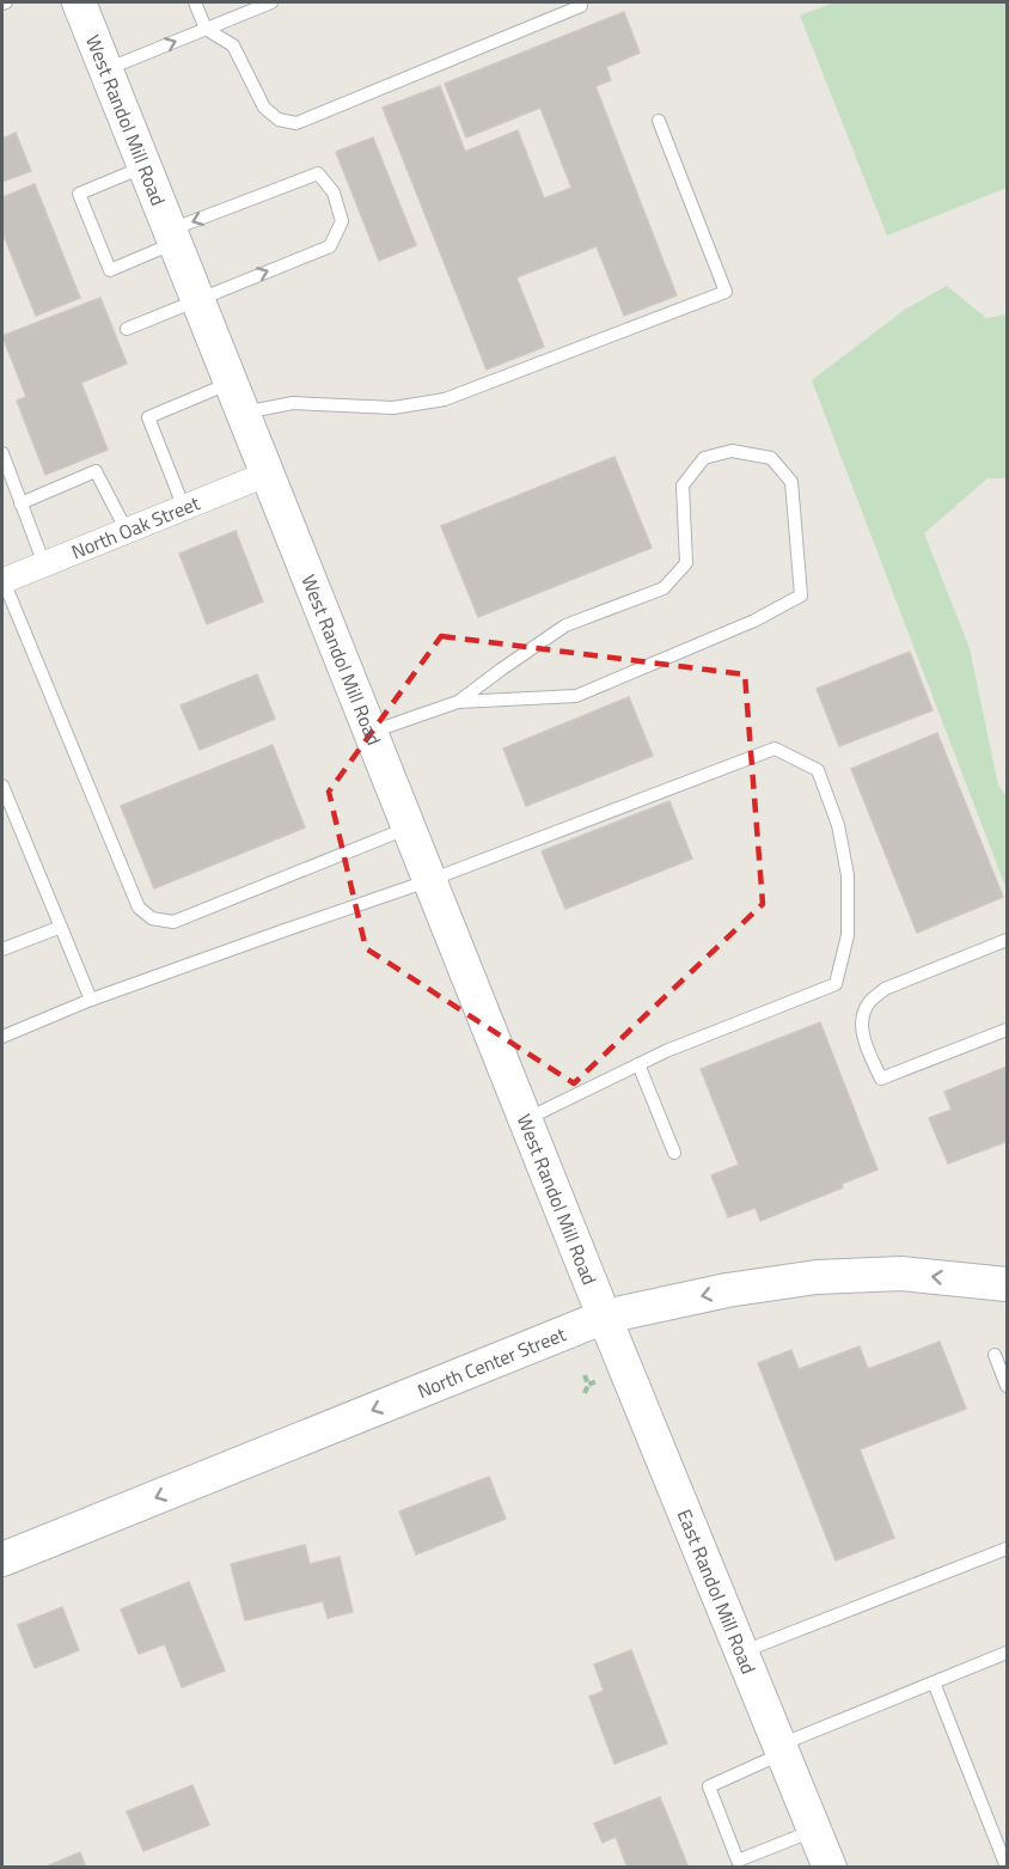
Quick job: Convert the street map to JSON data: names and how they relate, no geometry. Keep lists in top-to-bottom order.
{
  "streets": {
    "main road": ["West Randol Mill Road", "North Center Street", "East Randol Mill Road"],
    "street": ["North Oak Street"]
  },
  "crossings": [
    ["West Randol Mill Road", "North Oak Street"],
    ["West Randol Mill Road", "North Center Street"],
    ["West Randol Mill Road", "East Randol Mill Road"],
    ["North Center Street", "East Randol Mill Road"]
  ],
  "one_way": ["North Center Street"]
}
